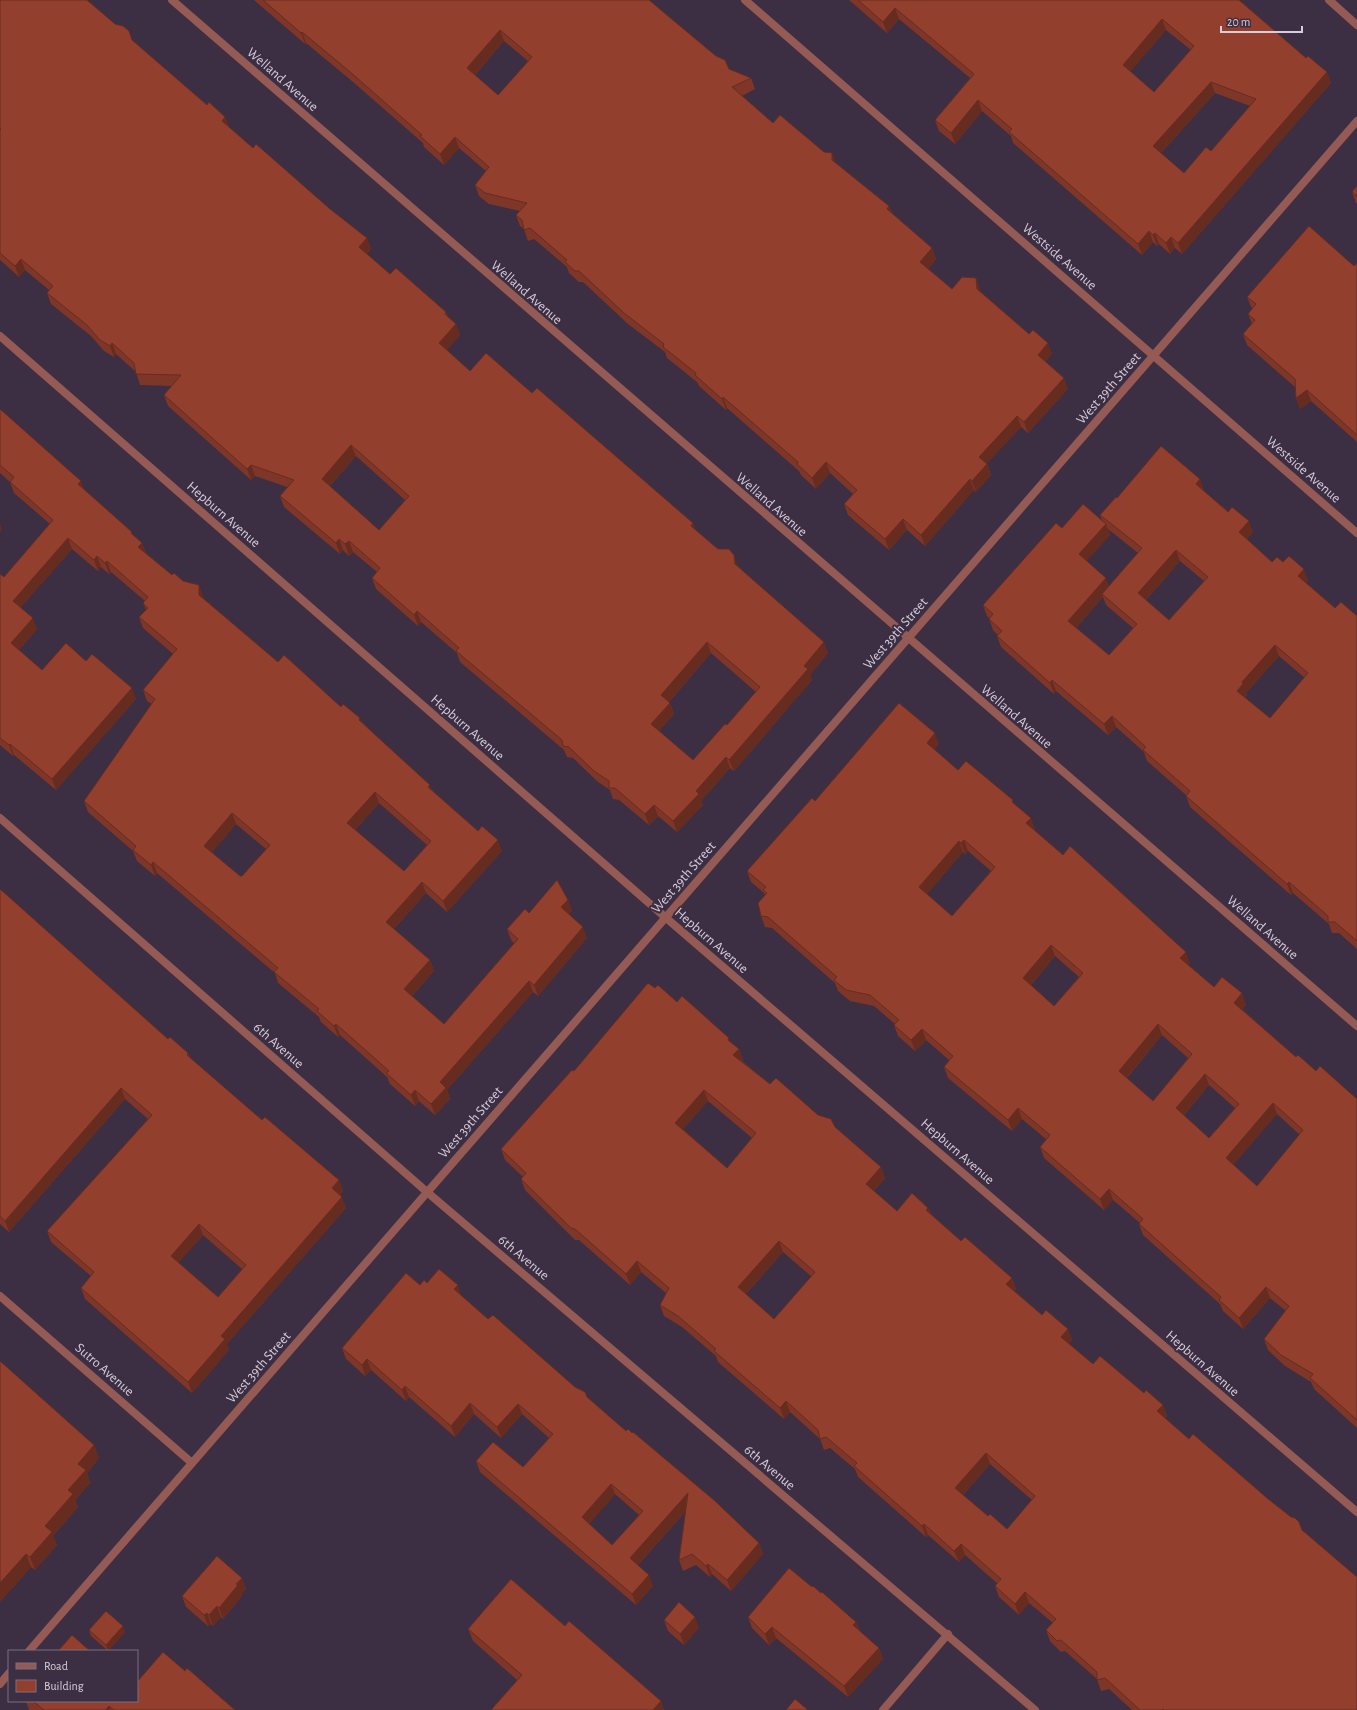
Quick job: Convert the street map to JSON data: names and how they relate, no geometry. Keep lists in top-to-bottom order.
{
  "streets": {
    "street": [
      "Welland Avenue",
      "Westside Avenue",
      "West 39th Street",
      "Hepburn Avenue",
      "6th Avenue",
      "Sutro Avenue"
    ]
  },
  "crossings": [
    ["Welland Avenue", "West 39th Street"],
    ["Westside Avenue", "West 39th Street"],
    ["West 39th Street", "Hepburn Avenue"],
    ["West 39th Street", "6th Avenue"],
    ["West 39th Street", "Sutro Avenue"]
  ],
  "legend": ["Road", "Building"],
  "scale_bar": "20 m"
}
